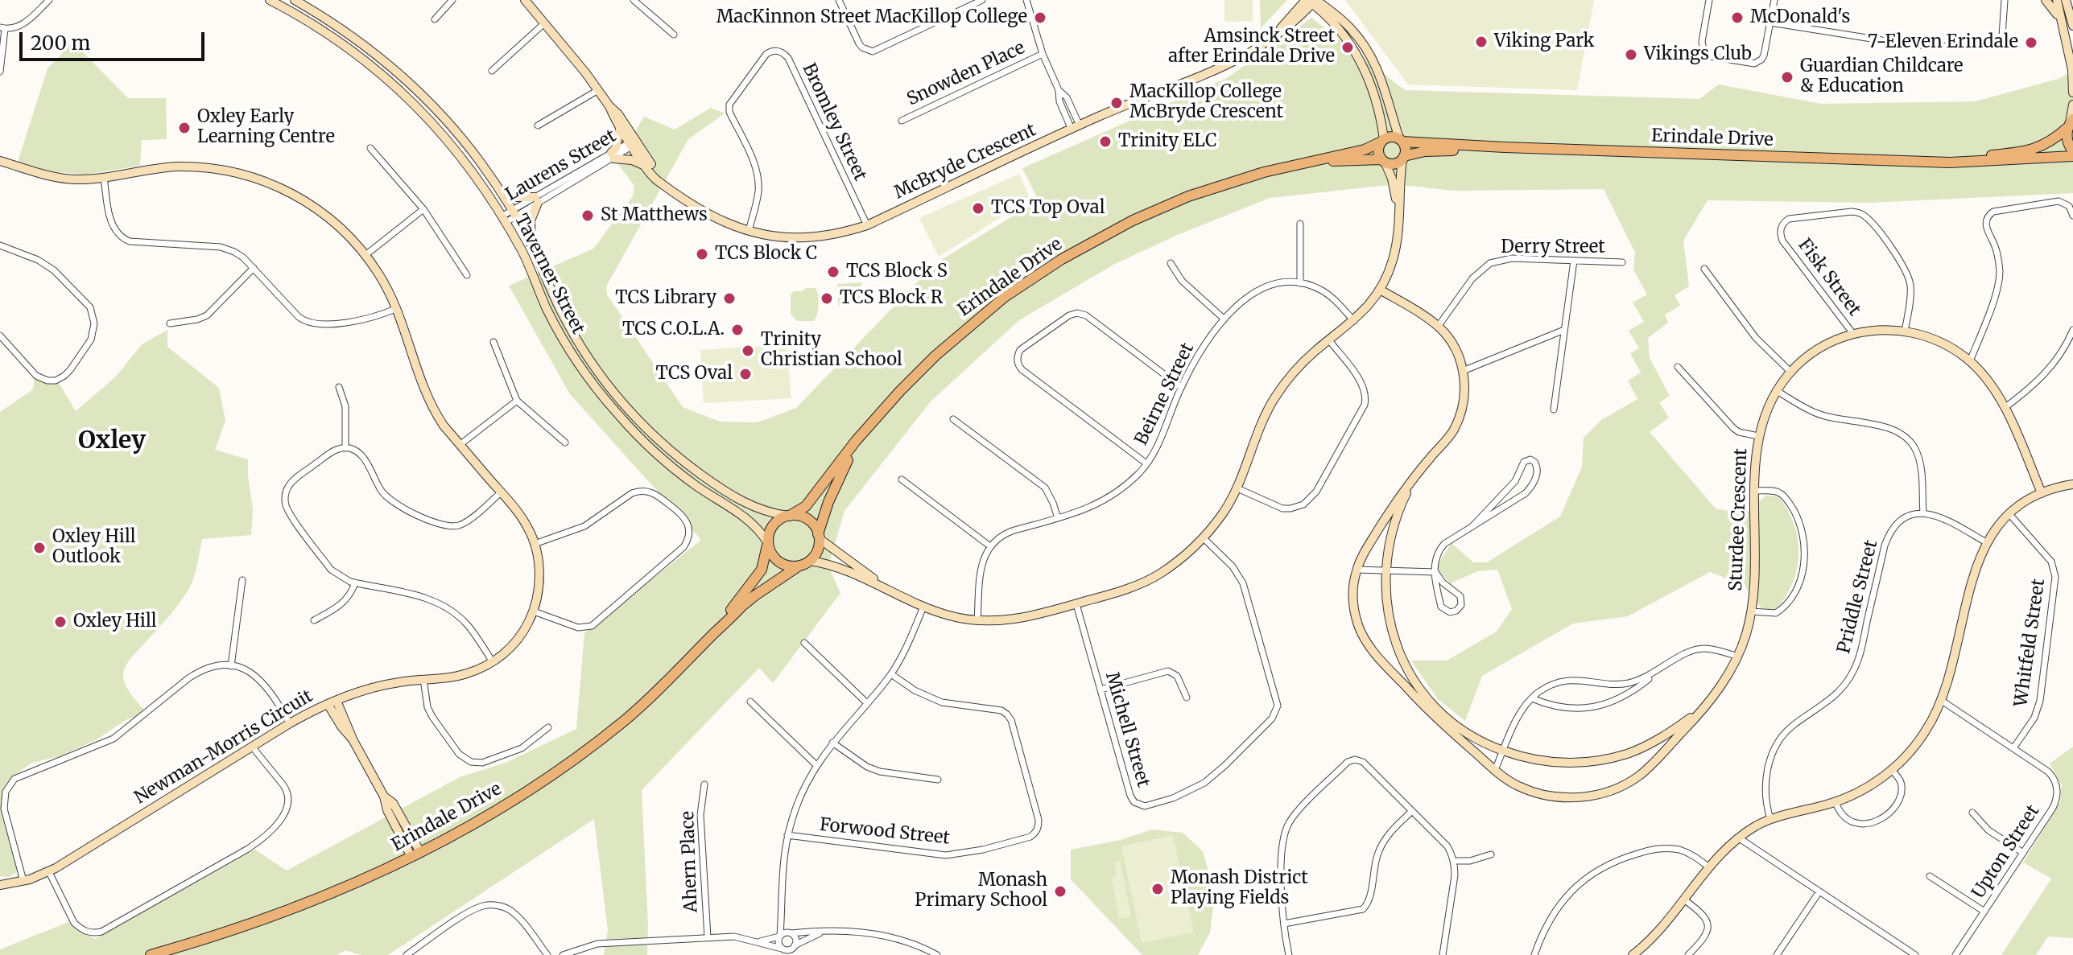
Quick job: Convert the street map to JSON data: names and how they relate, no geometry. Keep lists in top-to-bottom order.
{
  "streets": {
    "main road": ["Erindale Drive"],
    "street": [
      "Snowden Place",
      "Bromley Street",
      "McBryde Crescent",
      "Laurens Street",
      "Derry Street",
      "Taverner Street",
      "Fisk Street",
      "Beirne Street",
      "Sturdee Crescent",
      "Priddle Street",
      "Whitfeld Street",
      "Michell Street",
      "Newman-Morris Circuit",
      "Forwood Street",
      "Upton Street",
      "Ahern Place"
    ]
  },
  "crossings": [
    ["Bromley Street", "McBryde Crescent"],
    ["Erindale Drive", "Taverner Street"],
    ["McBryde Crescent", "Laurens Street"],
    ["Laurens Street", "Taverner Street"],
    ["Derry Street", "Sturdee Crescent"],
    ["Fisk Street", "Sturdee Crescent"],
    ["Whitfeld Street", "Upton Street"]
  ],
  "districts": ["Oxley"],
  "places": [
    "MacKinnon Street MacKillop College",
    "McDonald's",
    "Viking Park",
    "7-Eleven Erindale",
    "Amsinck Street after Erindale Drive",
    "Vikings Club",
    "Guardian Childcare & Education",
    "MacKillop College McBryde Crescent",
    "Oxley Early Learning Centre",
    "Trinity ELC",
    "TCS Top Oval",
    "St Matthews",
    "TCS Block C",
    "TCS Block S",
    "TCS Library",
    "TCS Block R",
    "TCS C.O.L.A.",
    "Trinity Christian School",
    "TCS Oval",
    "Oxley Hill Outlook",
    "Oxley Hill",
    "Monash District Playing Fields",
    "Monash Primary School"
  ],
  "scale_bar": "200 m"
}
